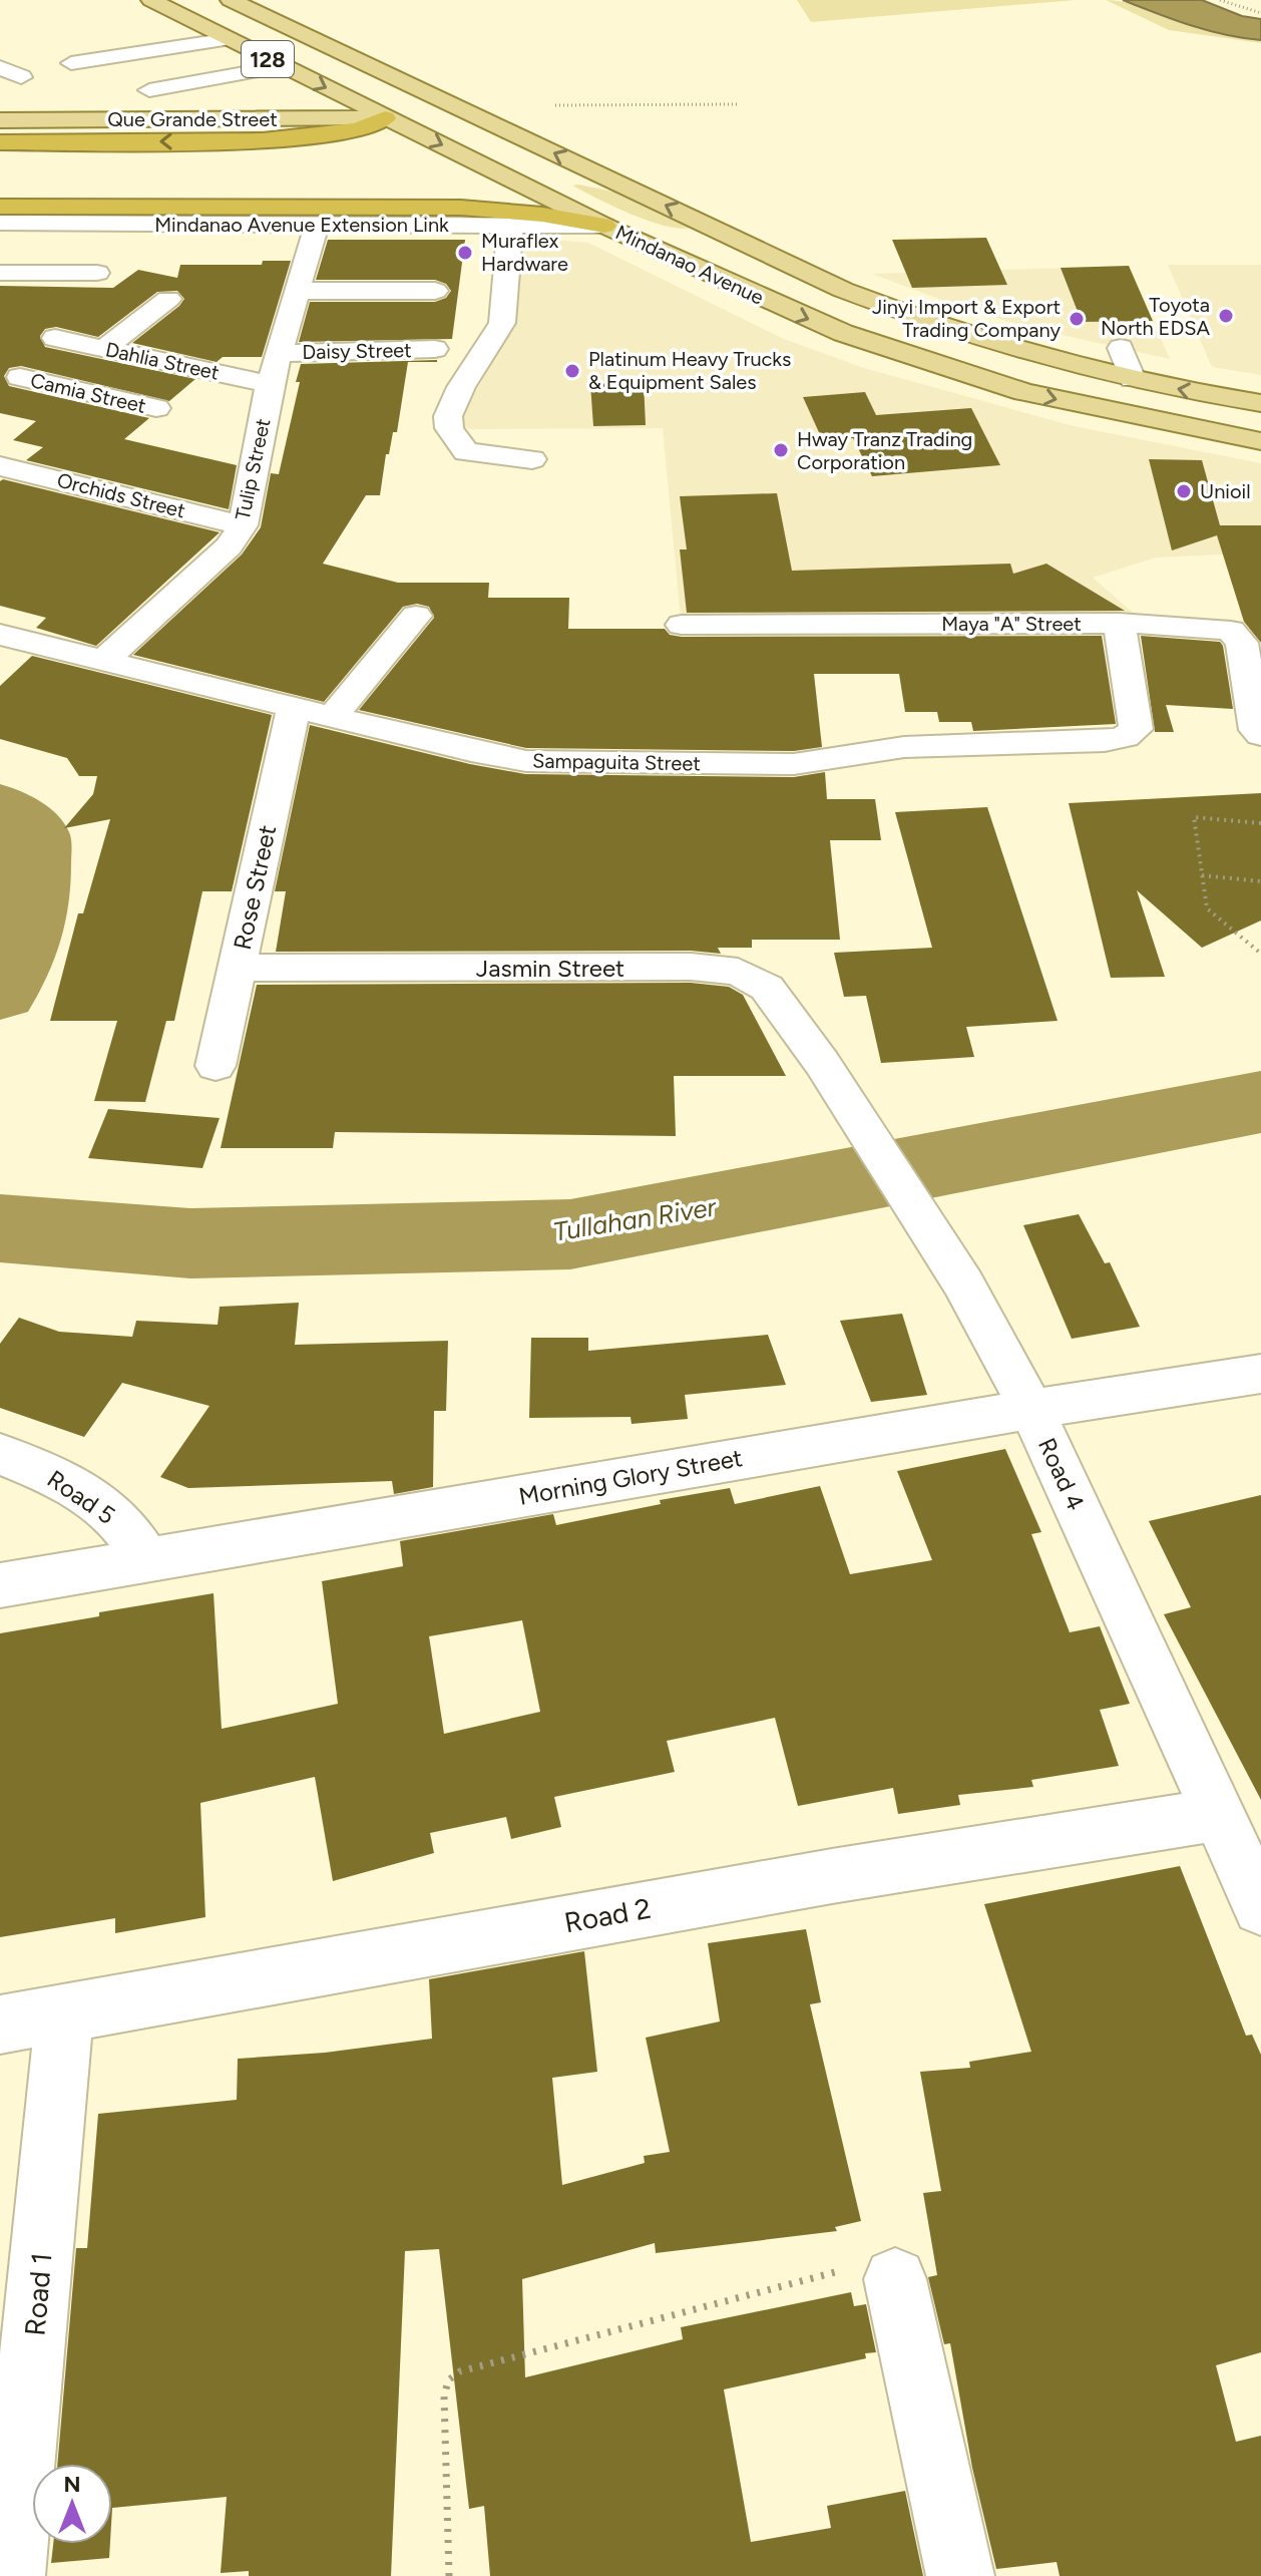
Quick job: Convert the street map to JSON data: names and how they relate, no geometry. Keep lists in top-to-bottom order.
{
  "streets": {
    "main road": ["128", "Que Grande Street", "Mindanao Avenue"],
    "street": [
      "Mindanao Avenue Extension Link",
      "Daisy Street",
      "Dahlia Street",
      "Camia Street",
      "Tulip Street",
      "Orchids Street",
      "Maya \"A\" Street",
      "Sampaguita Street",
      "Rose Street",
      "Jasmin Street",
      "Road 4",
      "Morning Glory Street",
      "Road 5",
      "Road 2",
      "Road 1"
    ]
  },
  "crossings": [
    ["Que Grande Street", "Mindanao Avenue"],
    ["Mindanao Avenue Extension Link", "Mindanao Avenue"],
    ["Mindanao Avenue Extension Link", "Tulip Street"],
    ["Daisy Street", "Tulip Street"],
    ["Dahlia Street", "Tulip Street"],
    ["Tulip Street", "Orchids Street"],
    ["Tulip Street", "Sampaguita Street"],
    ["Maya \"A\" Street", "Sampaguita Street"],
    ["Sampaguita Street", "Rose Street"],
    ["Rose Street", "Jasmin Street"],
    ["Jasmin Street", "Road 4"],
    ["Road 4", "Morning Glory Street"],
    ["Road 4", "Road 2"],
    ["Morning Glory Street", "Road 5"],
    ["Road 2", "Road 1"]
  ],
  "water": ["Tullahan River"],
  "places": [
    "Muraflex Hardware",
    "Toyota North EDSA",
    "Jinyi Import & Export Trading Company",
    "Platinum Heavy Trucks & Equipment Sales",
    "Hway Tranz Trading Corporation",
    "Unioil"
  ],
  "north": "top"
}
